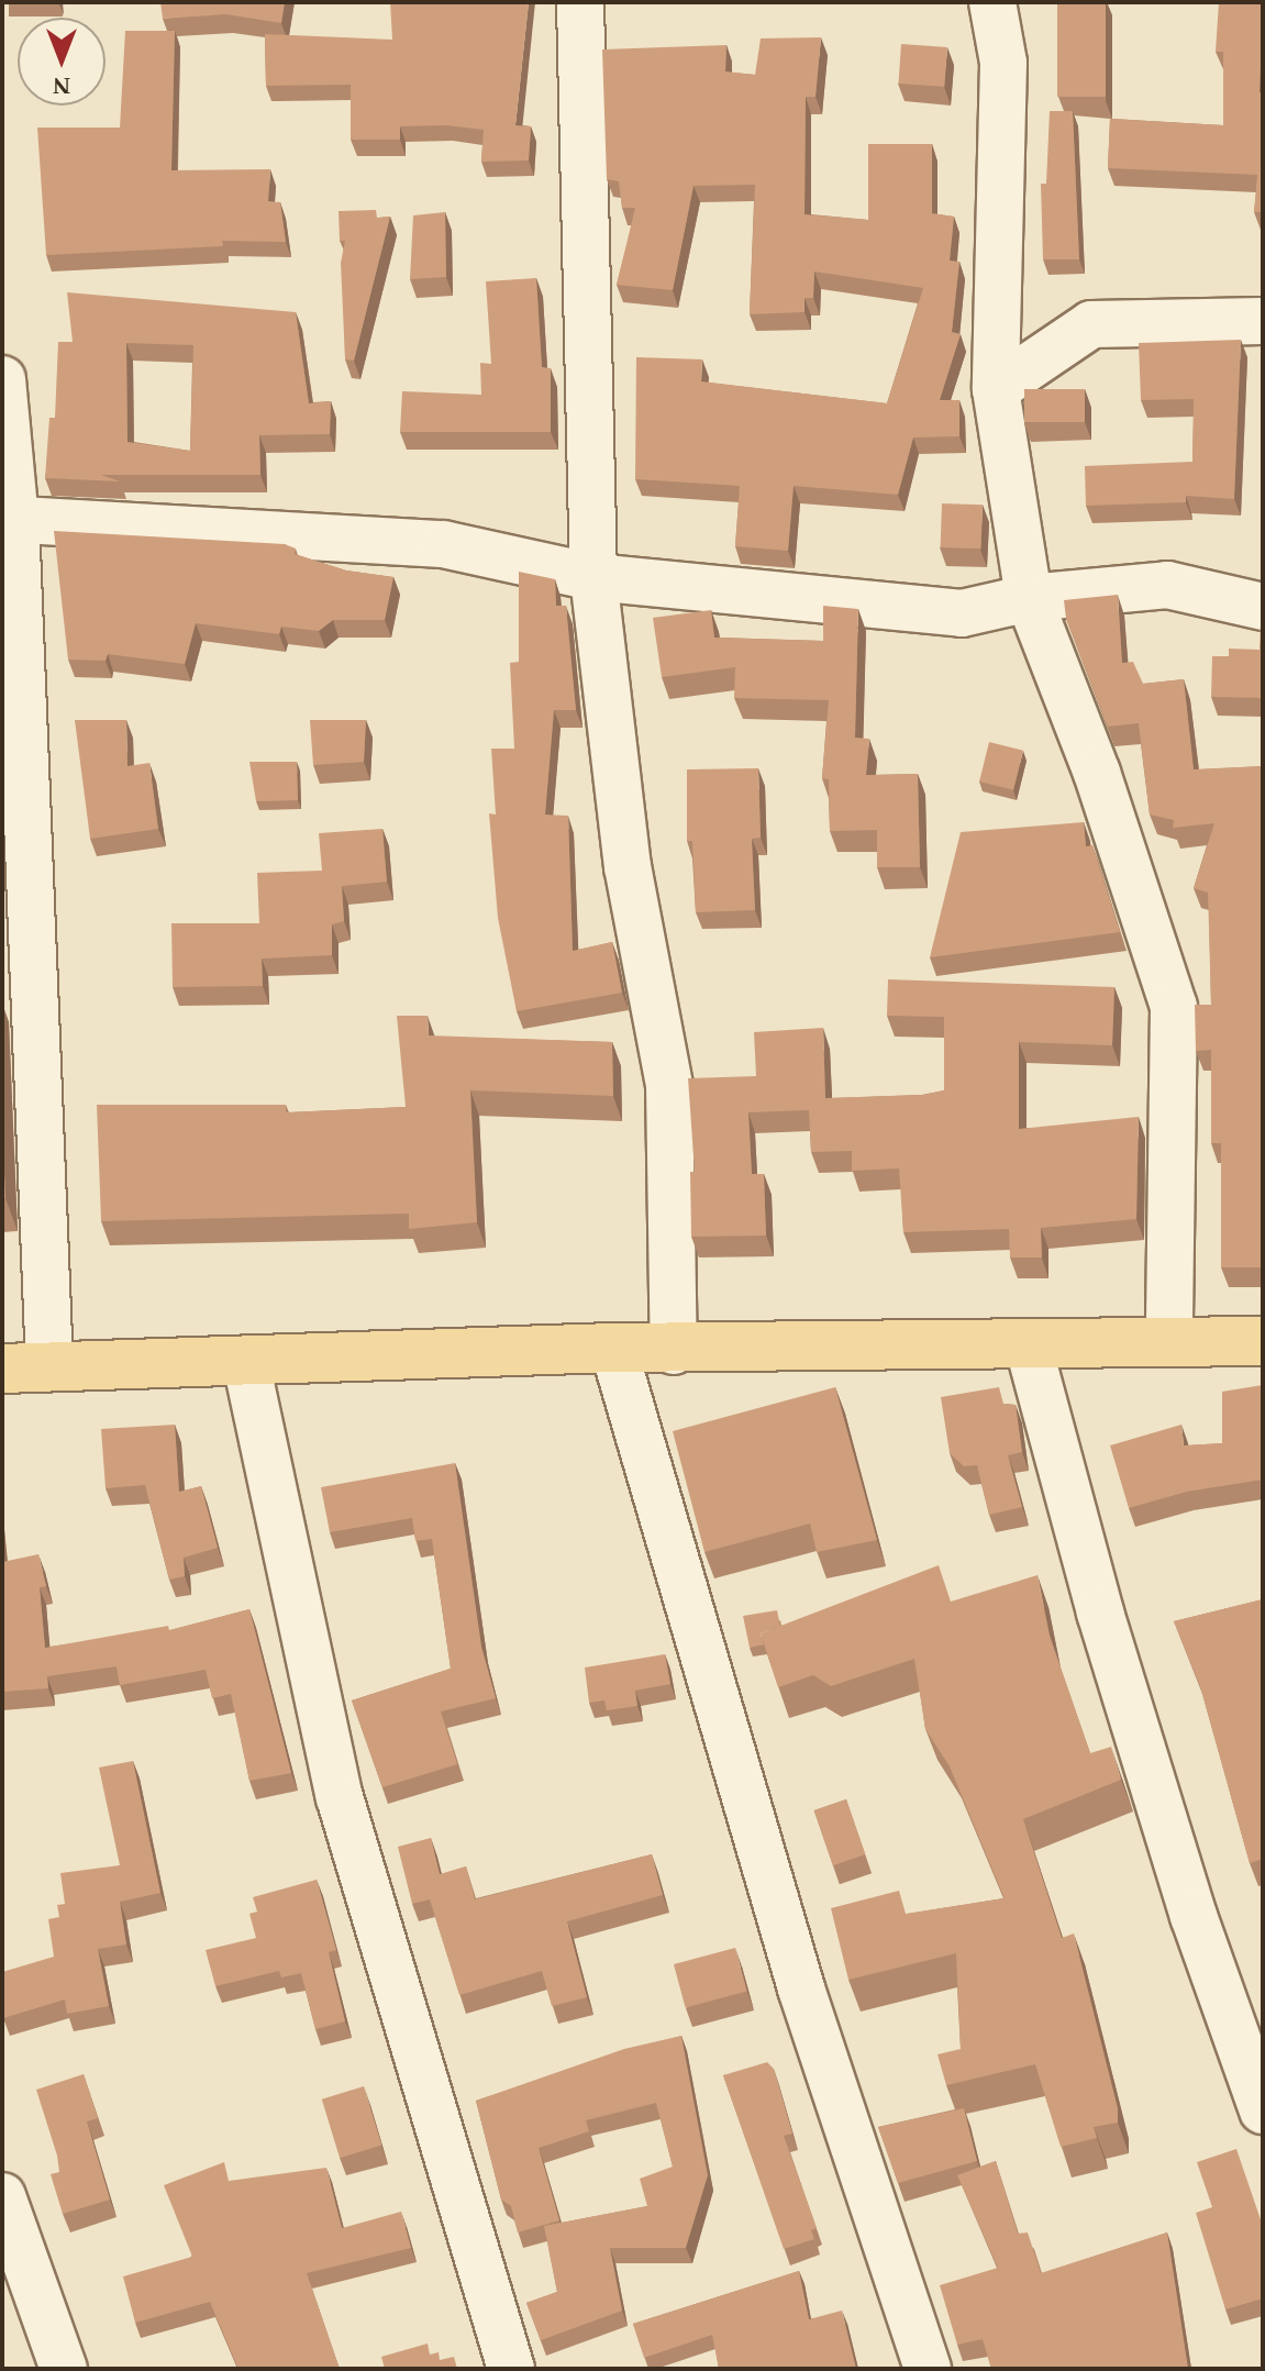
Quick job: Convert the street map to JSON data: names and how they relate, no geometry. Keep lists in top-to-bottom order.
{
  "north": "bottom"
}
